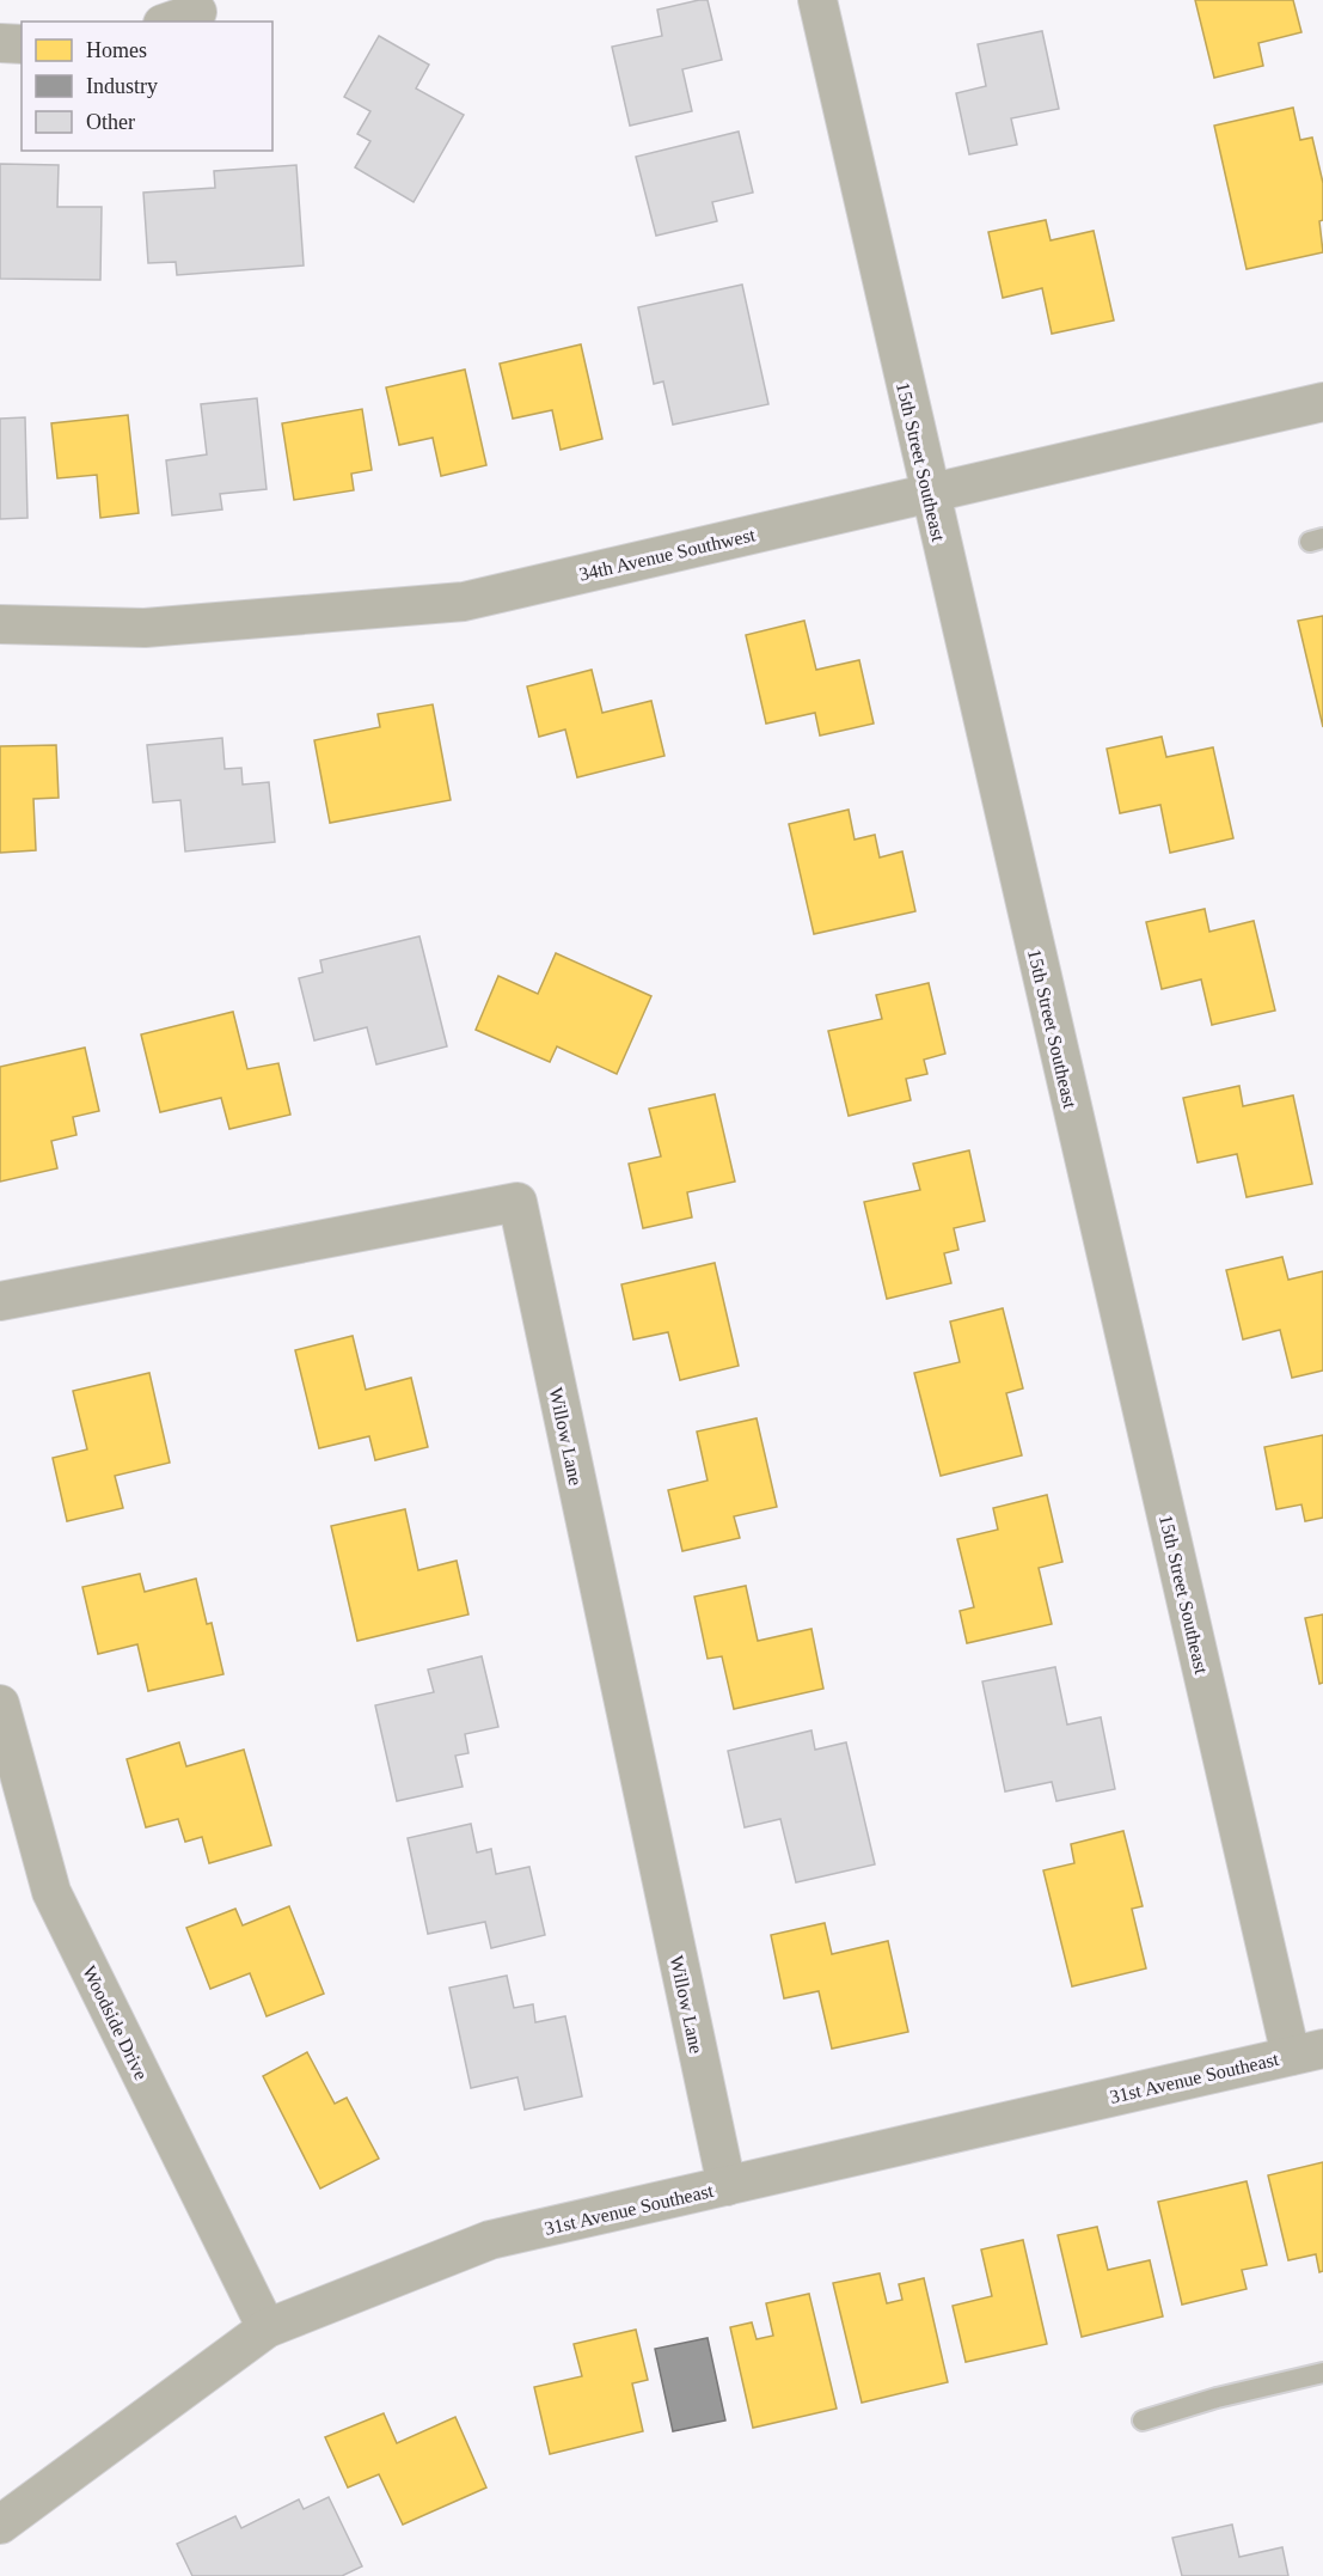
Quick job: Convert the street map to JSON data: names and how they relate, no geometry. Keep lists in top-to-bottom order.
{
  "streets": {
    "street": [
      "15th Street Southeast",
      "34th Avenue Southwest",
      "Willow Lane",
      "Woodside Drive",
      "31st Avenue Southeast"
    ]
  },
  "crossings": [
    ["15th Street Southeast", "34th Avenue Southwest"],
    ["15th Street Southeast", "31st Avenue Southeast"],
    ["Willow Lane", "31st Avenue Southeast"],
    ["Woodside Drive", "31st Avenue Southeast"]
  ],
  "legend": ["Homes", "Industry", "Other"]
}
